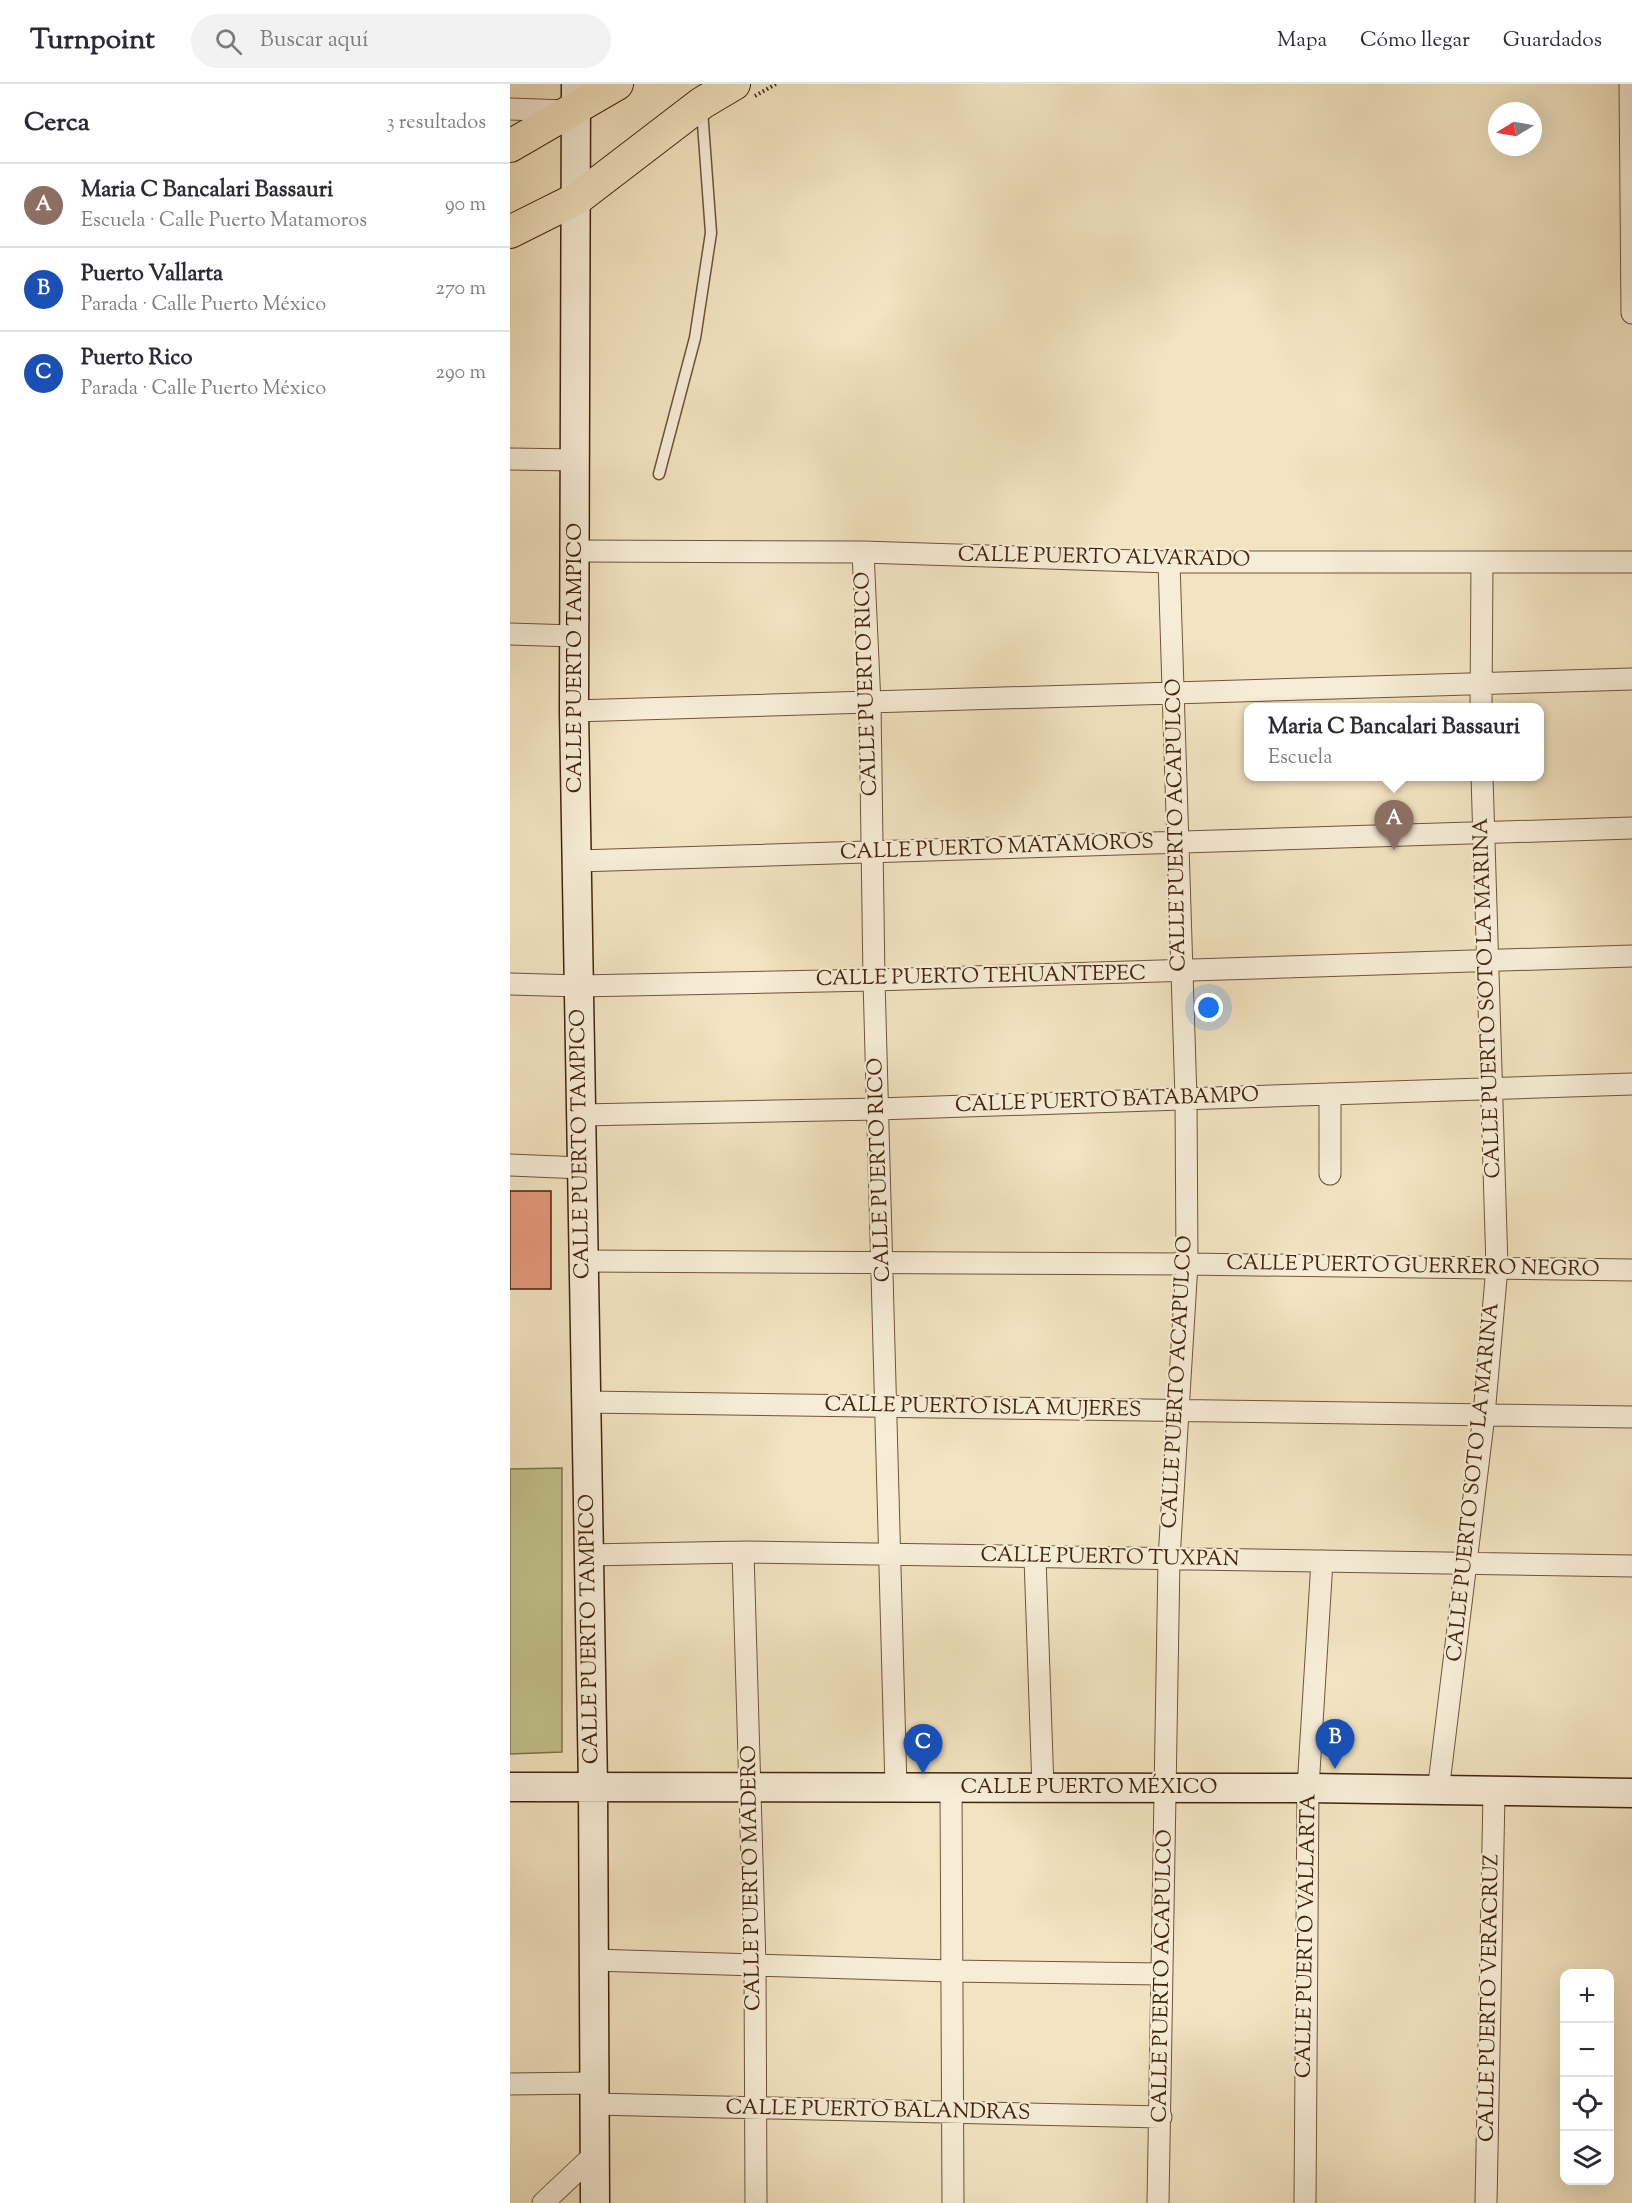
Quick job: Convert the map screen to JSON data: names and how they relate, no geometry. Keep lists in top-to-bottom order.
{
  "streets": {
    "street": [
      "CALLE PUERTO ALVARADO",
      "CALLE PUERTO TAMPICO",
      "CALLE PUERTO RICO",
      "CALLE PUERTO ACAPULCO",
      "CALLE PUERTO MATAMOROS",
      "CALLE PUERTO TEHUANTEPEC",
      "CALLE PUERTO SOTO LA MARINA",
      "CALLE PUERTO BATABAMPO",
      "CALLE PUERTO GUERRERO NEGRO",
      "CALLE PUERTO ISLA MUJERES",
      "CALLE PUERTO TUXPAN",
      "CALLE PUERTO MÉXICO",
      "CALLE PUERTO MADERO",
      "CALLE PUERTO VALLARTA",
      "CALLE PUERTO VERACRUZ",
      "CALLE PUERTO BALANDRAS"
    ]
  },
  "crossings": [
    ["CALLE PUERTO ALVARADO", "CALLE PUERTO TAMPICO"],
    ["CALLE PUERTO ALVARADO", "CALLE PUERTO RICO"],
    ["CALLE PUERTO ALVARADO", "CALLE PUERTO ACAPULCO"],
    ["CALLE PUERTO TAMPICO", "CALLE PUERTO MATAMOROS"],
    ["CALLE PUERTO TAMPICO", "CALLE PUERTO TEHUANTEPEC"],
    ["CALLE PUERTO TAMPICO", "CALLE PUERTO BATABAMPO"],
    ["CALLE PUERTO TAMPICO", "CALLE PUERTO GUERRERO NEGRO"],
    ["CALLE PUERTO TAMPICO", "CALLE PUERTO ISLA MUJERES"],
    ["CALLE PUERTO TAMPICO", "CALLE PUERTO TUXPAN"],
    ["CALLE PUERTO TAMPICO", "CALLE PUERTO MÉXICO"],
    ["CALLE PUERTO TAMPICO", "CALLE PUERTO BALANDRAS"],
    ["CALLE PUERTO RICO", "CALLE PUERTO MATAMOROS"],
    ["CALLE PUERTO RICO", "CALLE PUERTO TEHUANTEPEC"],
    ["CALLE PUERTO RICO", "CALLE PUERTO BATABAMPO"],
    ["CALLE PUERTO RICO", "CALLE PUERTO GUERRERO NEGRO"],
    ["CALLE PUERTO RICO", "CALLE PUERTO ISLA MUJERES"],
    ["CALLE PUERTO RICO", "CALLE PUERTO TUXPAN"],
    ["CALLE PUERTO RICO", "CALLE PUERTO MÉXICO"],
    ["CALLE PUERTO ACAPULCO", "CALLE PUERTO MATAMOROS"],
    ["CALLE PUERTO ACAPULCO", "CALLE PUERTO TEHUANTEPEC"],
    ["CALLE PUERTO ACAPULCO", "CALLE PUERTO BATABAMPO"],
    ["CALLE PUERTO ACAPULCO", "CALLE PUERTO GUERRERO NEGRO"],
    ["CALLE PUERTO ACAPULCO", "CALLE PUERTO ISLA MUJERES"],
    ["CALLE PUERTO ACAPULCO", "CALLE PUERTO TUXPAN"],
    ["CALLE PUERTO ACAPULCO", "CALLE PUERTO MÉXICO"],
    ["CALLE PUERTO ACAPULCO", "CALLE PUERTO BALANDRAS"],
    ["CALLE PUERTO MATAMOROS", "CALLE PUERTO SOTO LA MARINA"],
    ["CALLE PUERTO TEHUANTEPEC", "CALLE PUERTO SOTO LA MARINA"],
    ["CALLE PUERTO SOTO LA MARINA", "CALLE PUERTO BATABAMPO"],
    ["CALLE PUERTO SOTO LA MARINA", "CALLE PUERTO GUERRERO NEGRO"],
    ["CALLE PUERTO SOTO LA MARINA", "CALLE PUERTO ISLA MUJERES"],
    ["CALLE PUERTO SOTO LA MARINA", "CALLE PUERTO TUXPAN"],
    ["CALLE PUERTO SOTO LA MARINA", "CALLE PUERTO MÉXICO"],
    ["CALLE PUERTO TUXPAN", "CALLE PUERTO MADERO"],
    ["CALLE PUERTO TUXPAN", "CALLE PUERTO VALLARTA"],
    ["CALLE PUERTO MÉXICO", "CALLE PUERTO MADERO"],
    ["CALLE PUERTO MÉXICO", "CALLE PUERTO VALLARTA"],
    ["CALLE PUERTO MÉXICO", "CALLE PUERTO VERACRUZ"],
    ["CALLE PUERTO MADERO", "CALLE PUERTO BALANDRAS"]
  ],
  "north": "left",
  "page": {
    "header": "Turnpoint",
    "search": "Buscar aquí",
    "nav": ["Mapa", "Cómo llegar", "Guardados"],
    "heading": ["Cerca", "3 resultados"],
    "list": [
      {
        "mark": "A",
        "name": "Maria C Bancalari Bassauri",
        "note": "Escuela · Calle Puerto Matamoros",
        "value": "90 m"
      },
      {
        "mark": "B",
        "name": "Puerto Vallarta",
        "note": "Parada · Calle Puerto México",
        "value": "270 m"
      },
      {
        "mark": "C",
        "name": "Puerto Rico",
        "note": "Parada · Calle Puerto México",
        "value": "290 m"
      }
    ],
    "popup": ["Maria C Bancalari Bassauri", "Escuela"],
    "pins": ["A", "B", "C"],
    "map_buttons": ["+", "−"]
  }
}
